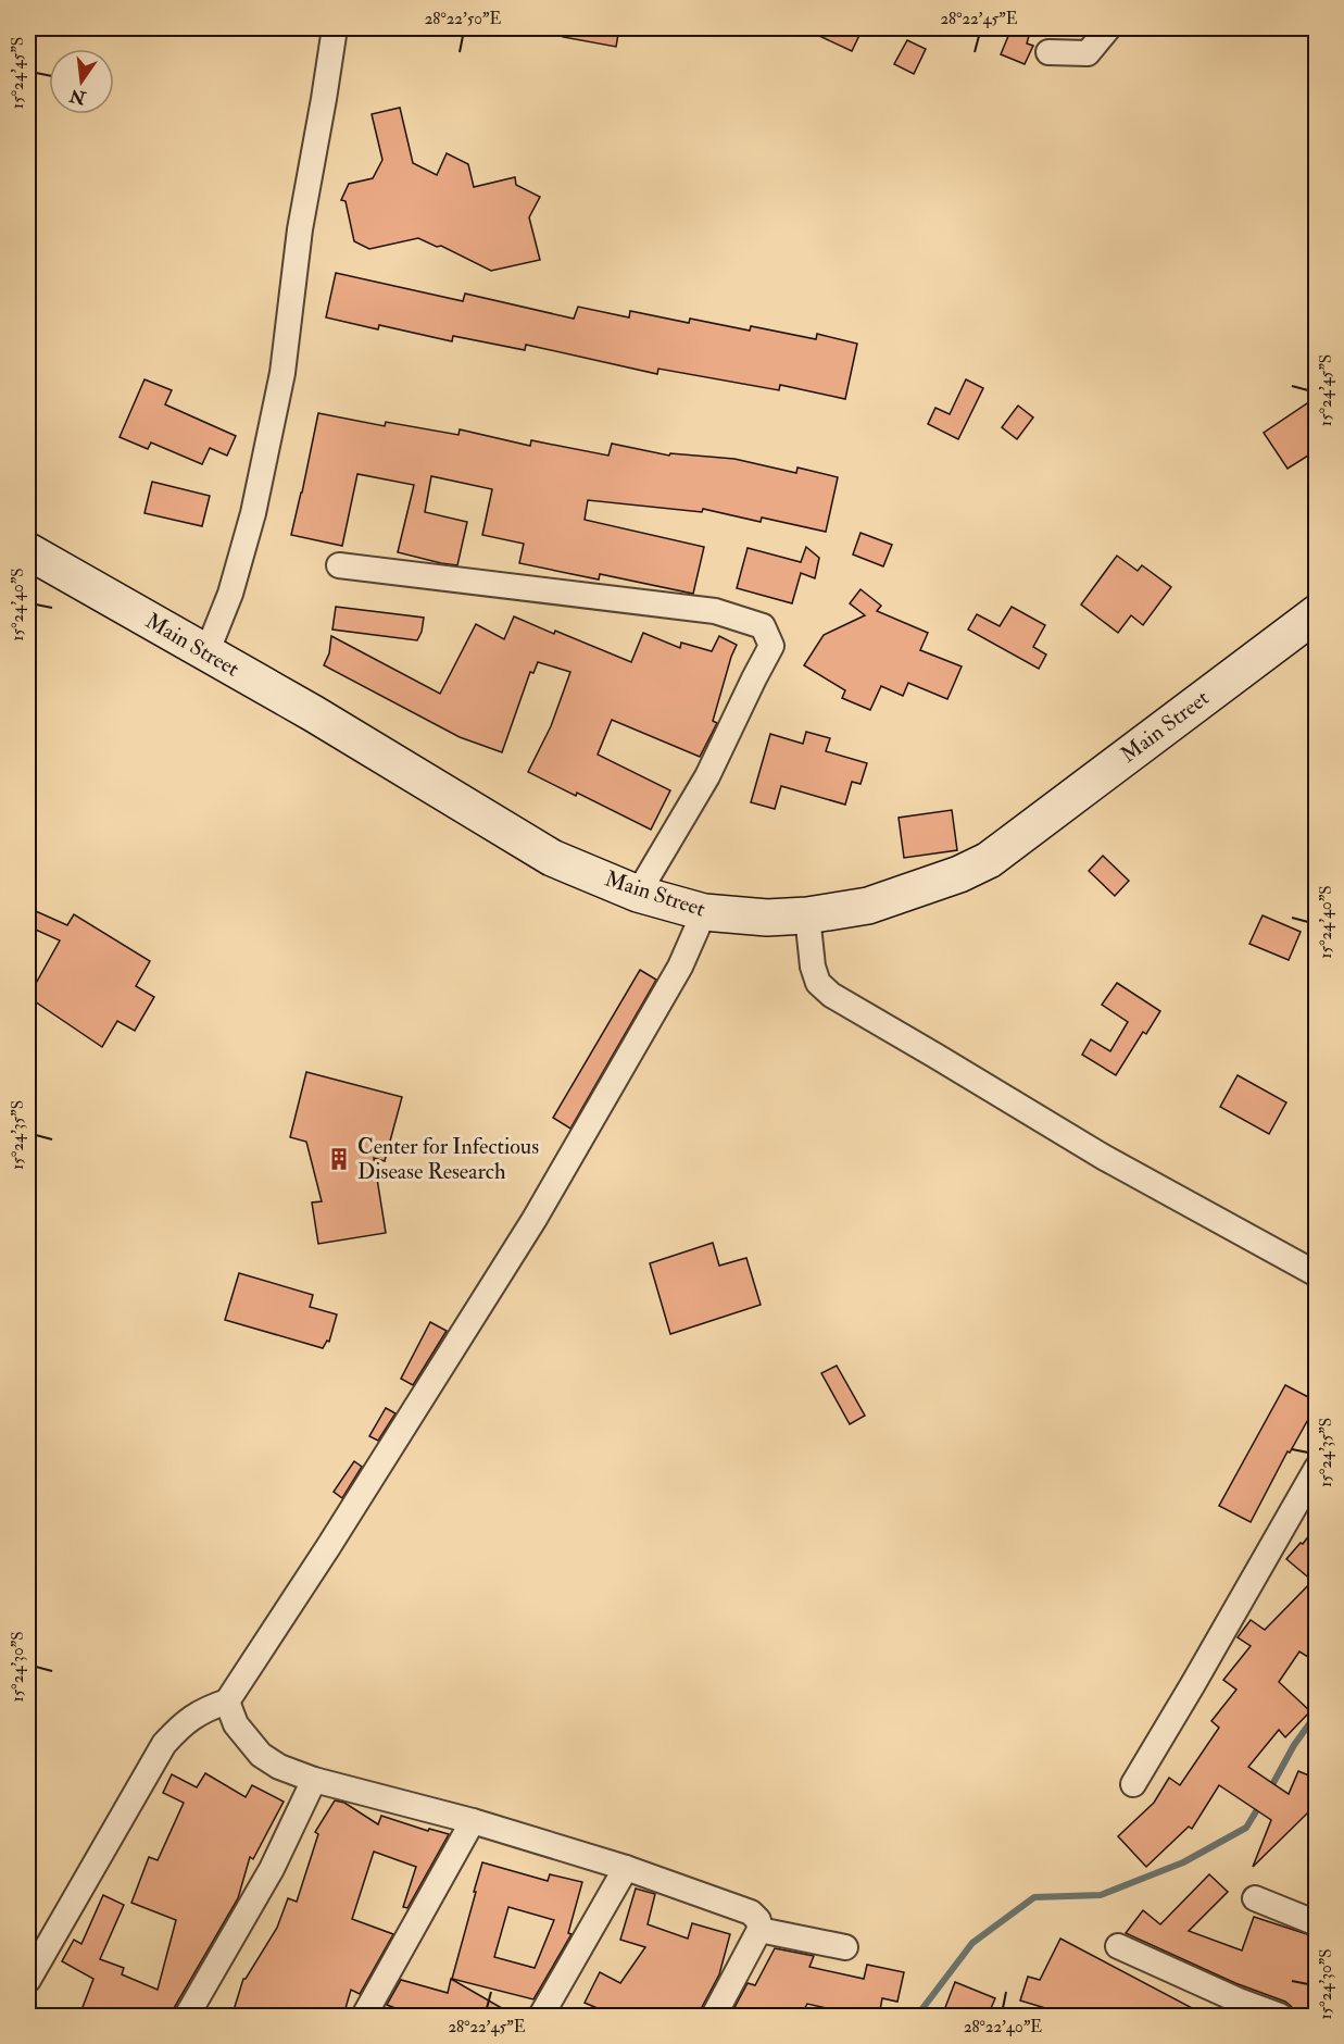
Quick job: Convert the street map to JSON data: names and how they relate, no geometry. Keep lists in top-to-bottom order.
{
  "streets": {
    "main road": ["Main Street"]
  },
  "places": {
    "building": ["Center for Infectious Disease Research"]
  },
  "north": "bottom",
  "coordinates": [
    "28°22'50\"E",
    "28°22'45\"E",
    "15°24'45\"S",
    "15°24'40\"S",
    "15°24'35\"S",
    "15°24'30\"S",
    "28°22'40\"E"
  ]
}
